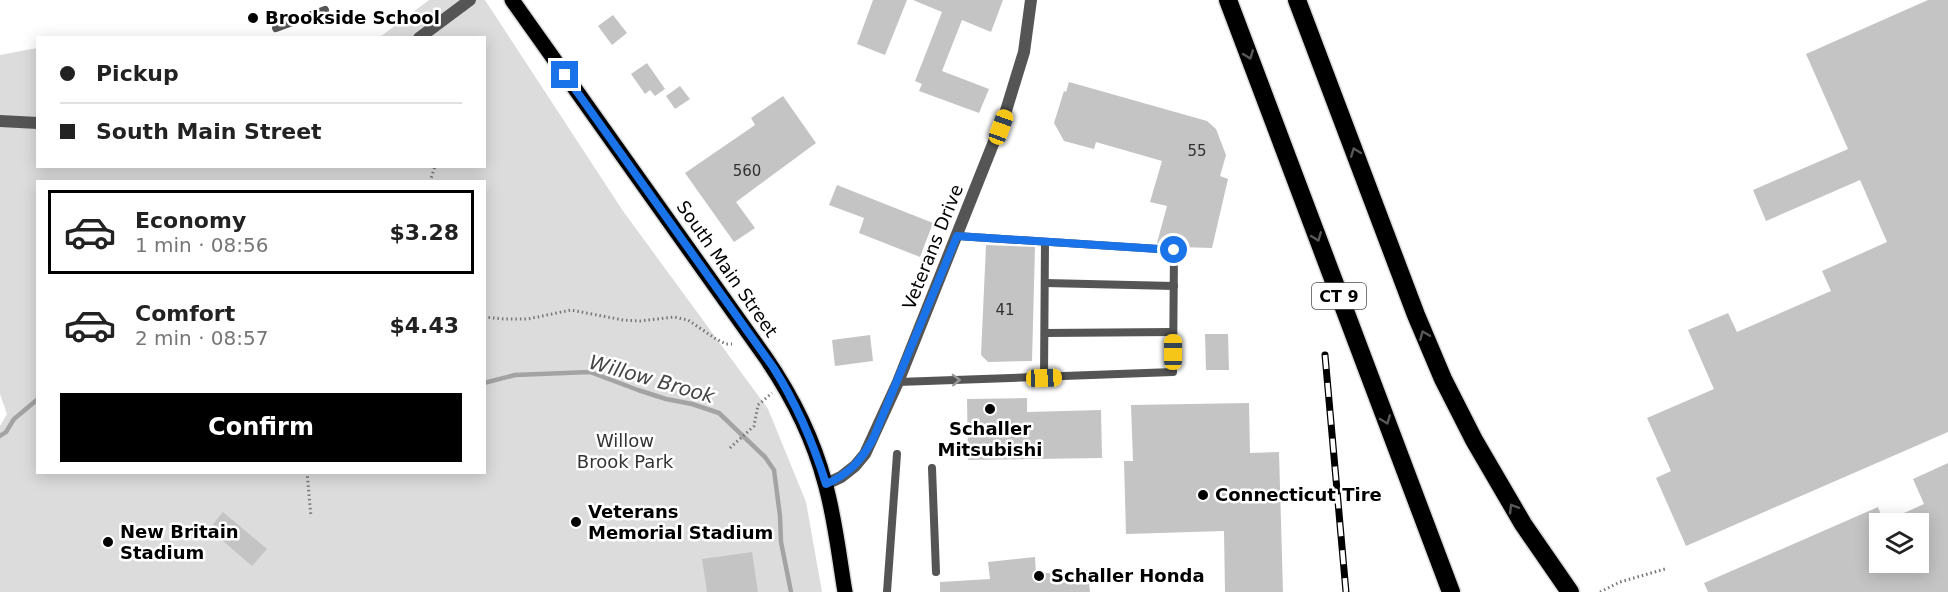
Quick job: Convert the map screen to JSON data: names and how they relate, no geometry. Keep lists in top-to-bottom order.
{
  "streets": {
    "highway": ["CT 9"],
    "main road": ["South Main Street"],
    "street": ["Veterans Drive"]
  },
  "crossings": [
    ["Veterans Drive", "South Main Street"]
  ],
  "water": ["Willow Brook"],
  "parks": ["Willow Brook Park"],
  "places": [
    "Brookside School",
    "Schaller Mitsubishi",
    "Connecticut Tire",
    "Veterans Memorial Stadium",
    "New Britain Stadium",
    "Schaller Honda"
  ],
  "house_numbers": ["55", "560", "41"],
  "page": {
    "banner": ["Pickup", "South Main Street"],
    "list": [
      {
        "name": "Economy",
        "note": "1 min · 08:56",
        "value": "$3.28"
      },
      {
        "name": "Comfort",
        "note": "2 min · 08:57",
        "value": "$4.43"
      }
    ],
    "buttons": "Confirm"
  }
}
